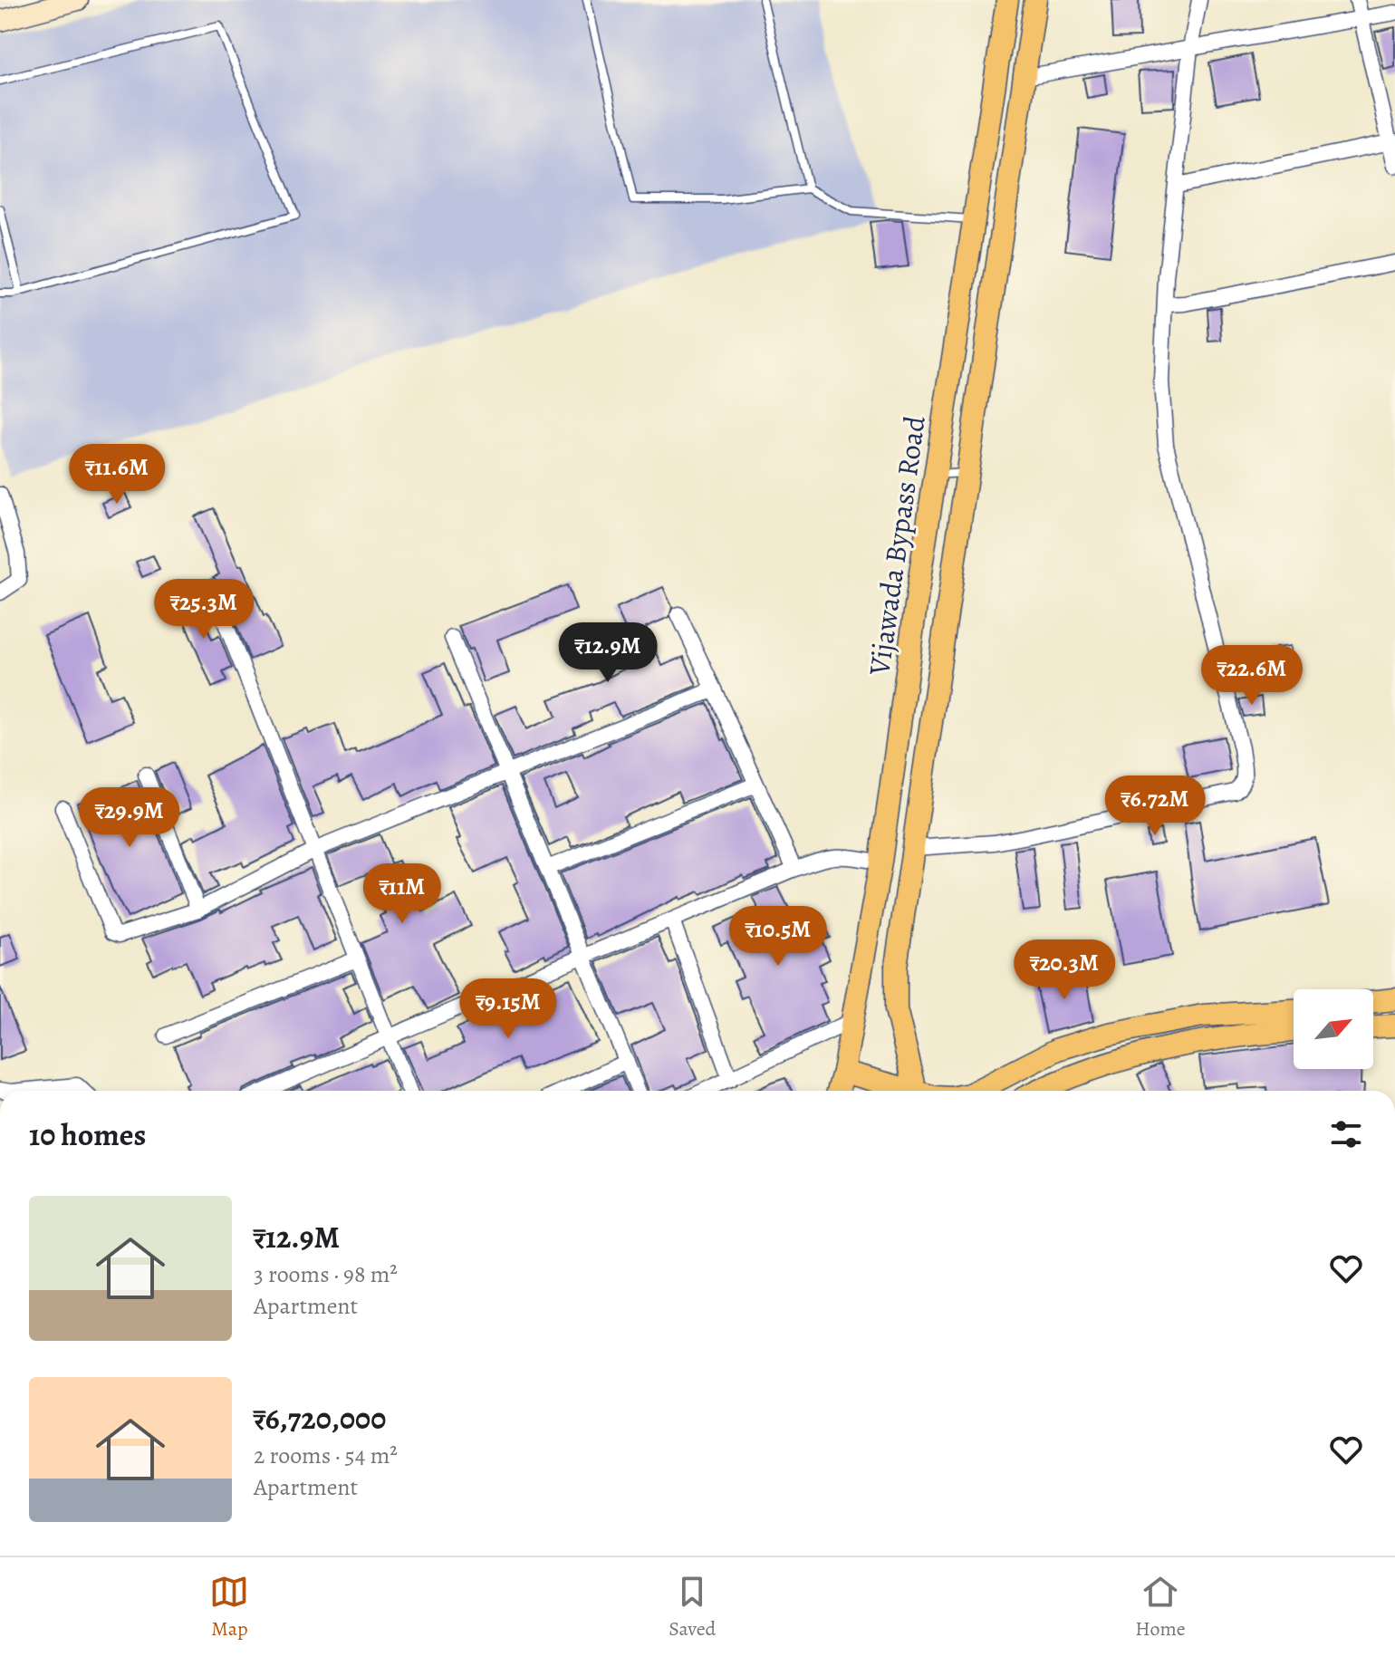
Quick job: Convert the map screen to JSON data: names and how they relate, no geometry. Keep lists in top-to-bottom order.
{
  "streets": {
    "main road": ["Vijawada Bypass Road"]
  },
  "north": "top right",
  "page": {
    "price": [
      "₹11.6M",
      "₹25.3M",
      "₹12.9M",
      "₹22.6M",
      "₹6.72M",
      "₹29.9M",
      "₹11M",
      "₹10.5M",
      "₹20.3M",
      "₹9.15M"
    ],
    "heading": "10 homes",
    "list": [
      {
        "name": "₹12.9M",
        "note": "3 rooms · 98 m² · Apartment"
      },
      {
        "name": "₹6,720,000",
        "note": "2 rooms · 54 m² · Apartment"
      }
    ],
    "tabs": ["Map", "Saved", "Home"]
  }
}
